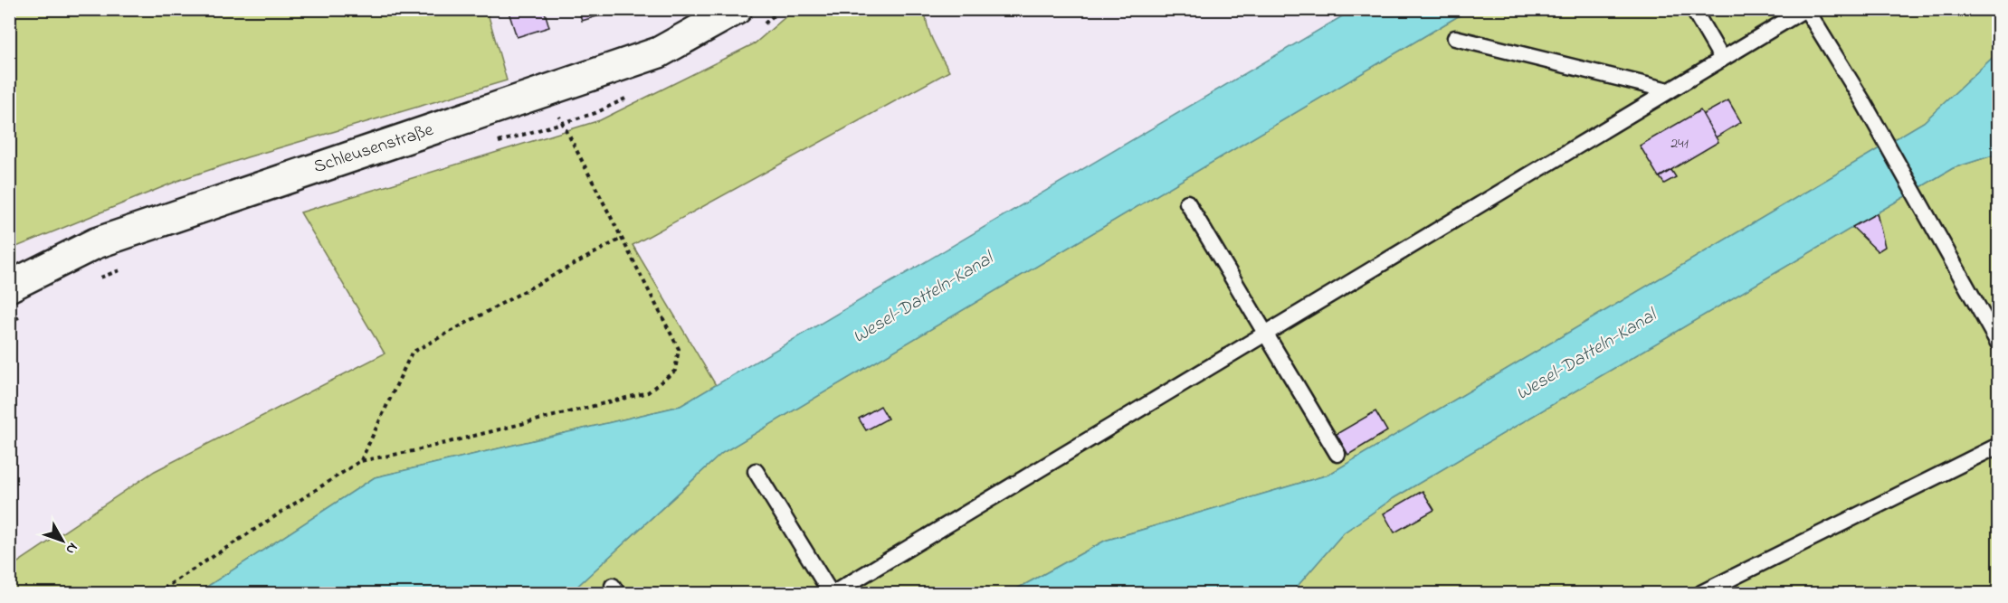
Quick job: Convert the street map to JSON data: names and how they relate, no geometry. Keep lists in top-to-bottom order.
{
  "streets": {
    "street": ["Schleusenstraße"]
  },
  "water": ["Wesel-Datteln-Kanal"],
  "house_numbers": ["241"],
  "north": "bottom right"
}
